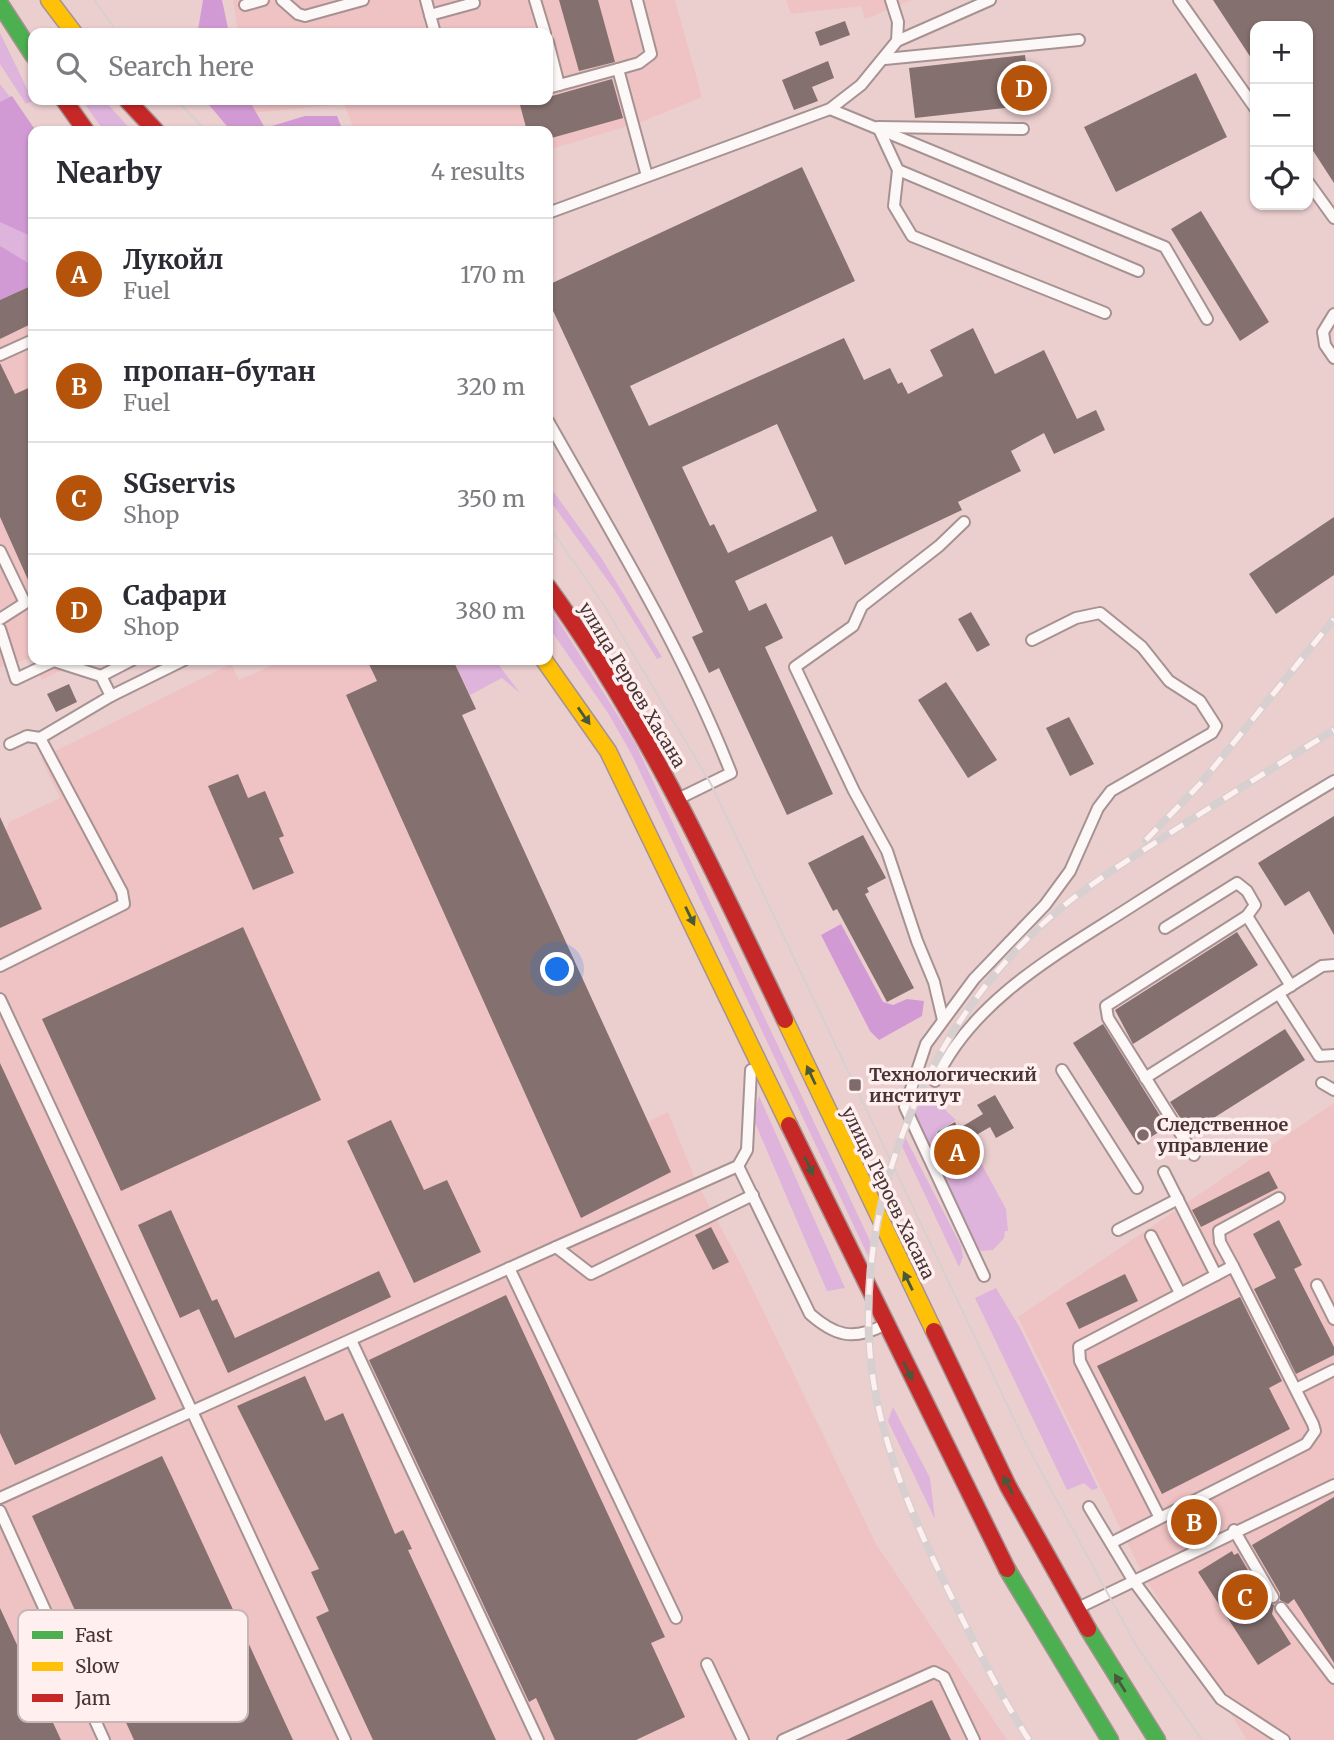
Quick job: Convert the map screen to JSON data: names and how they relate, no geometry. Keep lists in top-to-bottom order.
{
  "streets": {
    "main road": ["улица Героев Хасана"]
  },
  "places": {
    "transit": ["Технологический институт"],
    "other": ["Следственное управление"]
  },
  "legend": ["Fast", "Slow", "Jam"],
  "page": {
    "map_buttons": ["+", "−"],
    "search": "Search here",
    "pins": [
      "D",
      "A",
      "B",
      "C"
    ],
    "heading": ["Nearby", "4 results"],
    "list": [
      {
        "mark": "A",
        "name": "Лукойл",
        "note": "Fuel",
        "value": "170 m"
      },
      {
        "mark": "B",
        "name": "пропан-бутан",
        "note": "Fuel",
        "value": "320 m"
      },
      {
        "mark": "C",
        "name": "SGservis",
        "note": "Shop",
        "value": "350 m"
      },
      {
        "mark": "D",
        "name": "Сафари",
        "note": "Shop",
        "value": "380 m"
      }
    ]
  }
}
